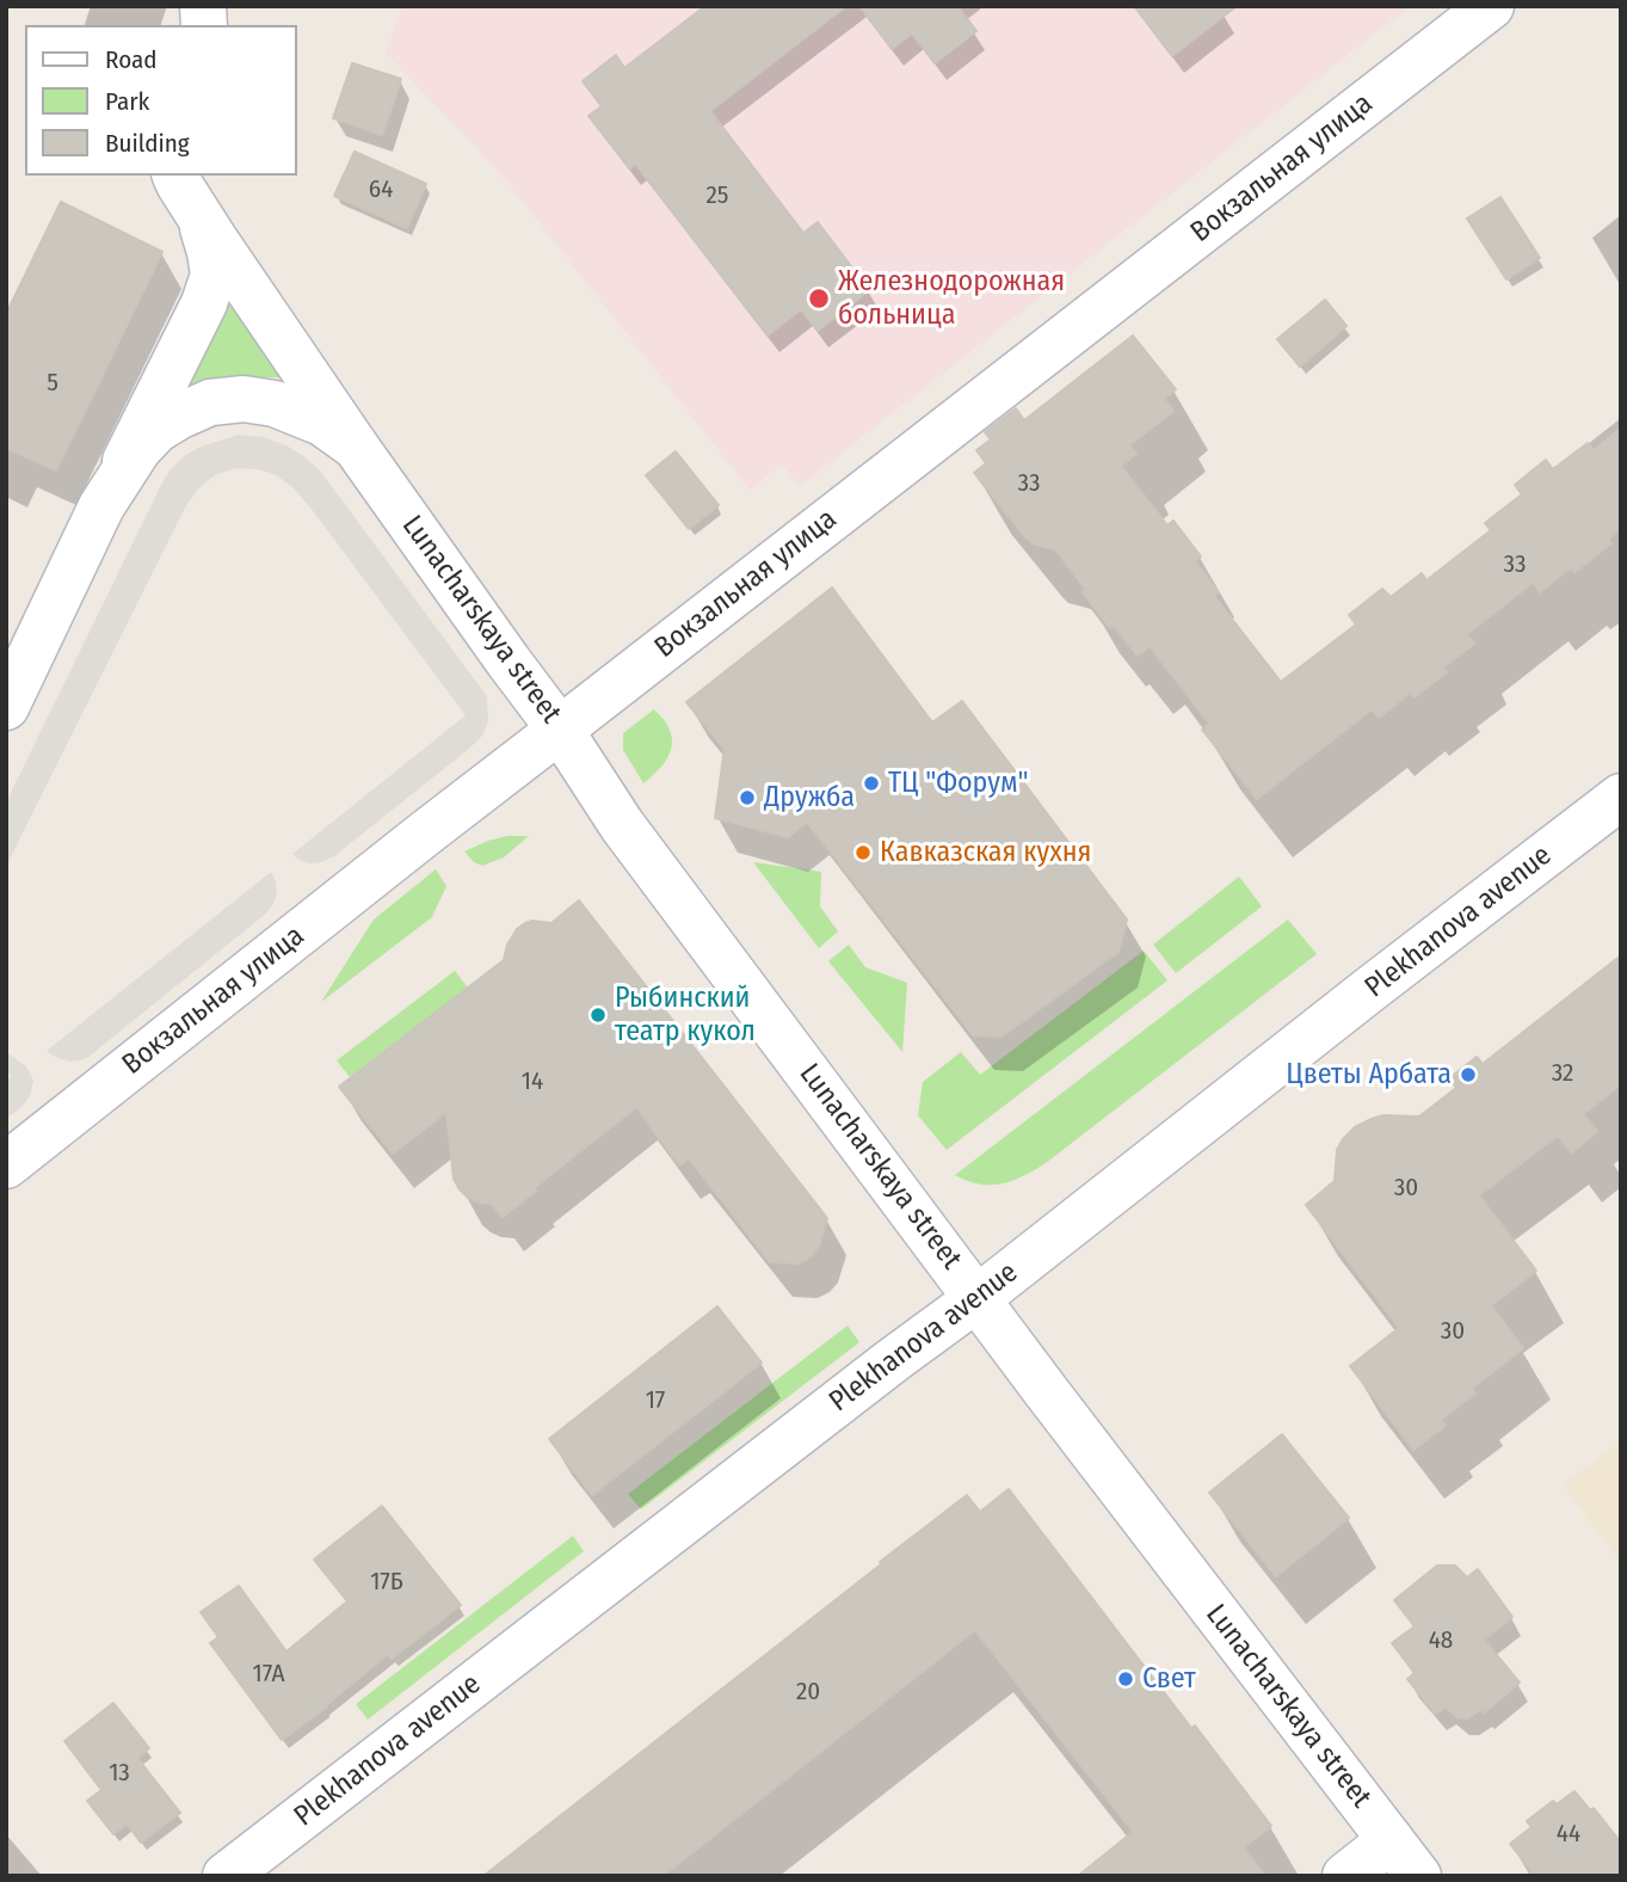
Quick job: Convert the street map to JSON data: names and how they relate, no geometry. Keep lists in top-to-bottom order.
{
  "streets": {
    "street": ["Вокзальная улица", "Lunacharskaya street", "Plekhanova avenue"]
  },
  "crossings": [
    ["Вокзальная улица", "Lunacharskaya street"],
    ["Lunacharskaya street", "Plekhanova avenue"]
  ],
  "places": [
    "Железнодорожная больница",
    "ТЦ \"Форум\"",
    "Дружба",
    "Кавказская кухня",
    "Рыбинский театр кукол",
    "Цветы Арбата",
    "Свет"
  ],
  "house_numbers": [
    "64",
    "25",
    "5",
    "33",
    "33",
    "32",
    "14",
    "30",
    "30",
    "17",
    "17Б",
    "48",
    "17А",
    "20",
    "13",
    "44"
  ],
  "legend": ["Road", "Park", "Building"]
}
